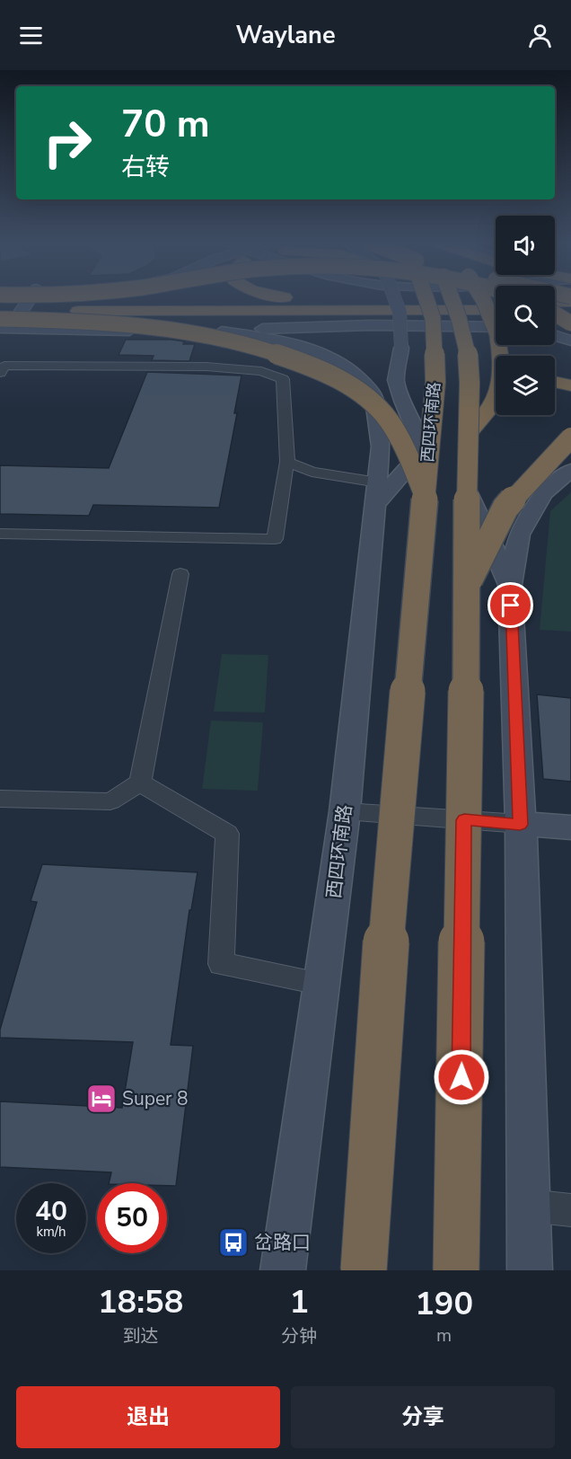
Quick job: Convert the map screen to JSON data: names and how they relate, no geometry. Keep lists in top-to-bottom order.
{
  "streets": {
    "highway": ["西四环南路"]
  },
  "places": {
    "hotel": ["Super 8"],
    "bus stop": ["岔路口"]
  },
  "page": {
    "header": "Waylane",
    "turn": ["70 m", "右转"],
    "speed": "40 km/h",
    "limit": "50",
    "eta": [
      "18:58",
      "到达",
      "1",
      "分钟",
      "190",
      "m"
    ],
    "buttons": ["退出", "分享"]
  }
}
